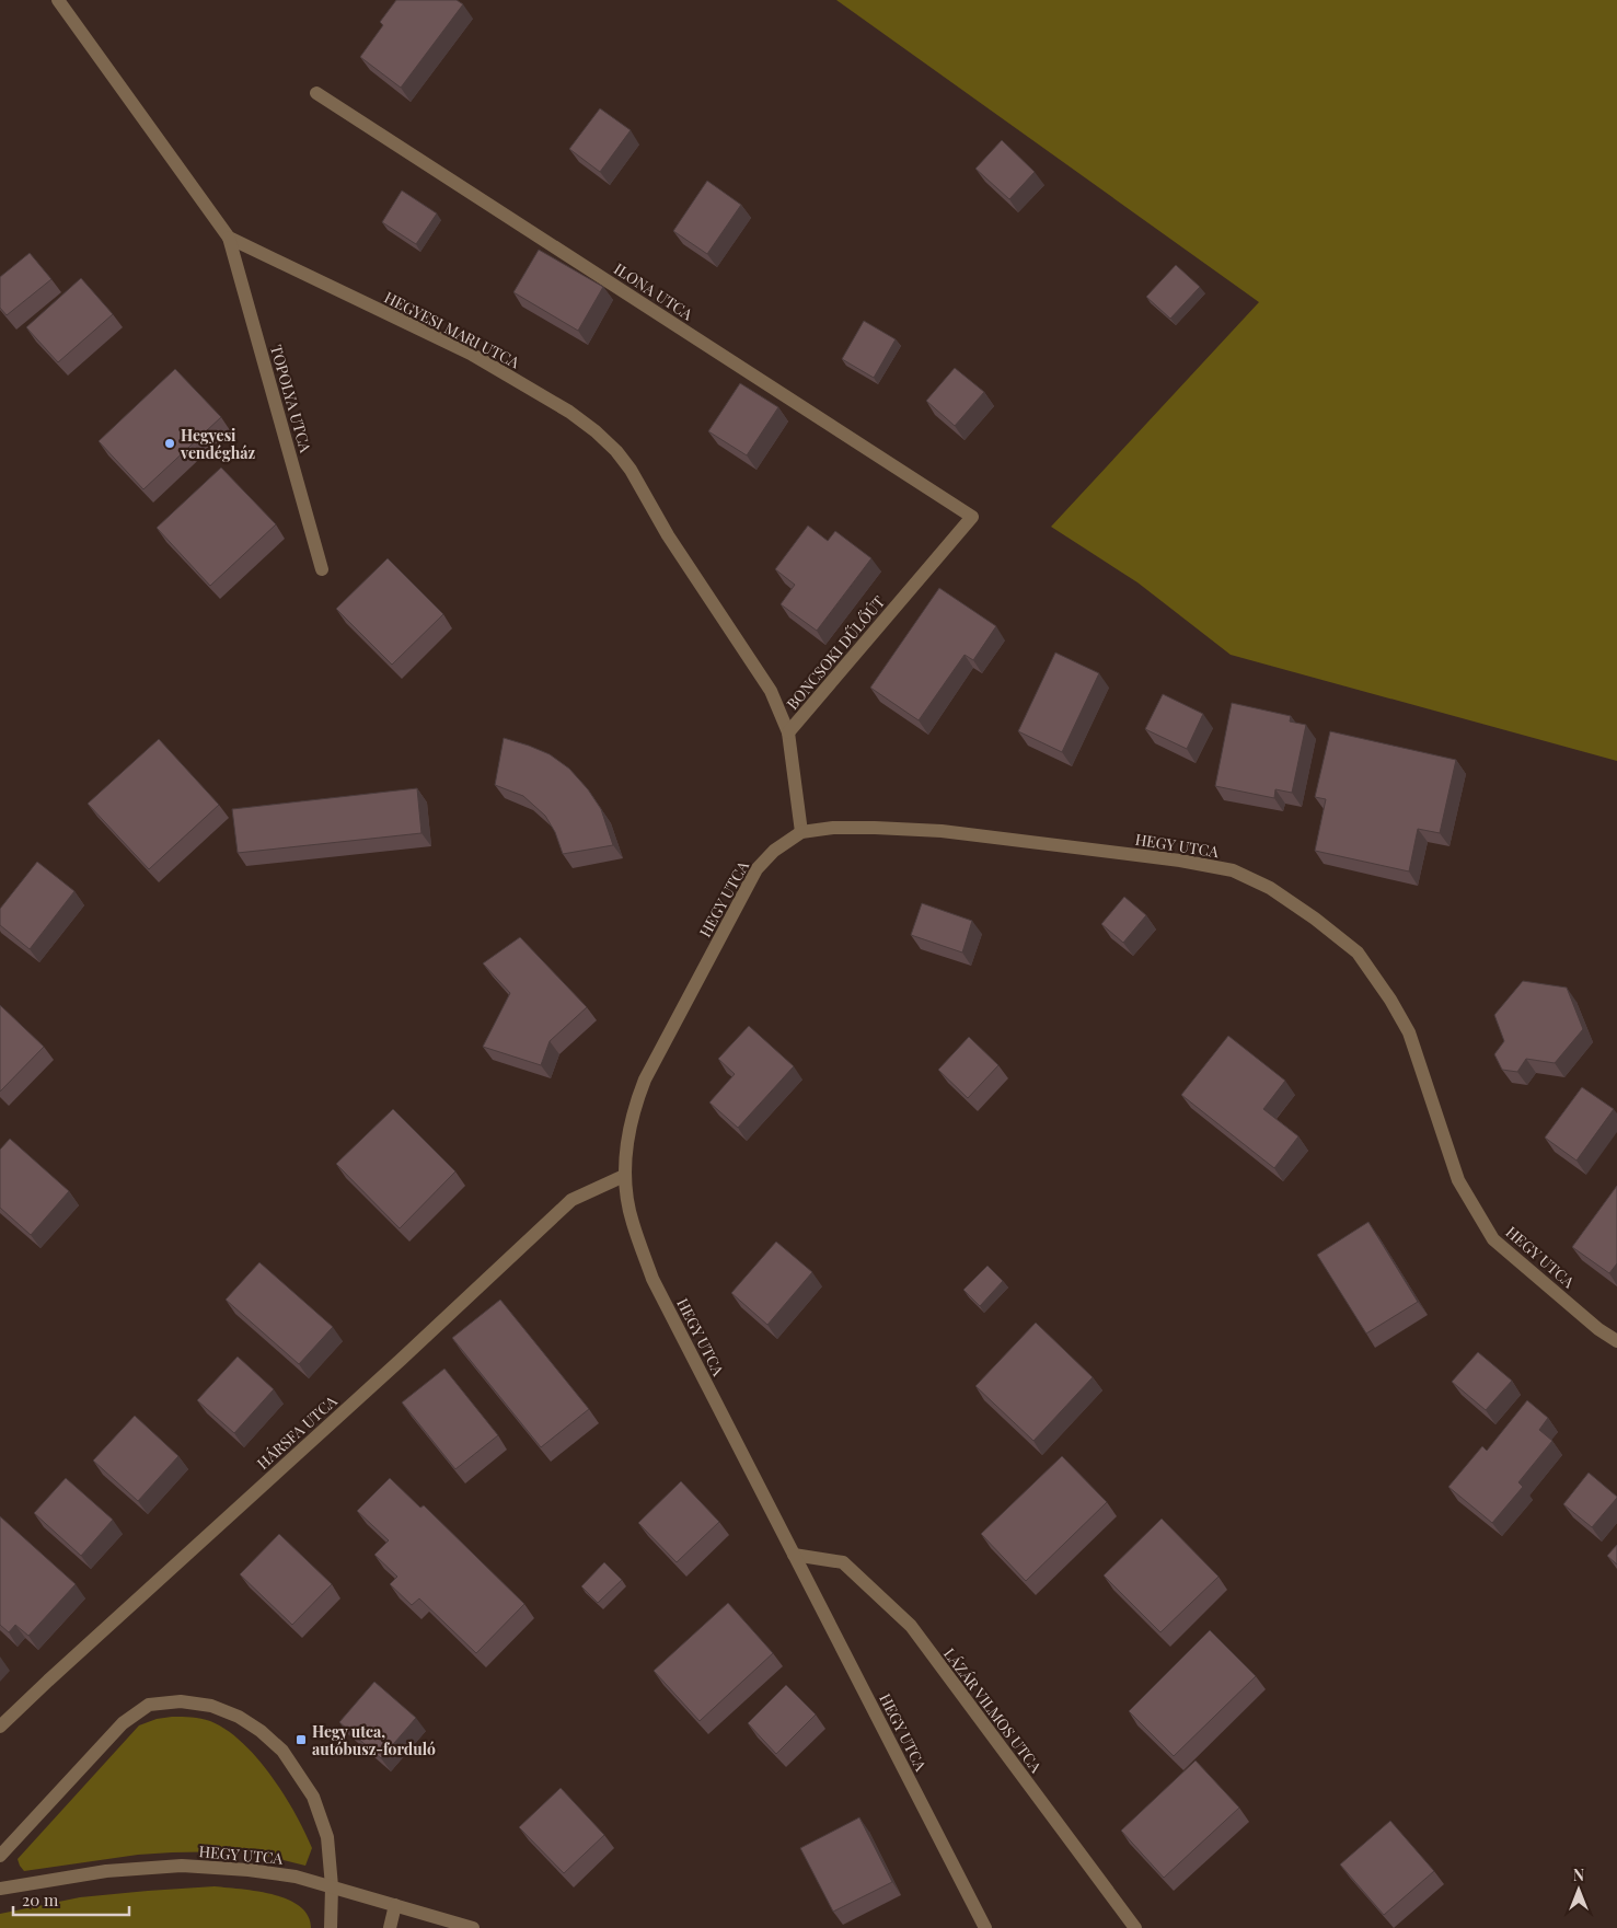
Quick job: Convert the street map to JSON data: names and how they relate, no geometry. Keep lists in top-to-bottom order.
{
  "streets": {
    "street": [
      "ILONA UTCA",
      "HEGYESI MARI UTCA",
      "TOPOLYA UTCA",
      "BONCSOKI DŰLŐÚT",
      "HEGY UTCA",
      "HÁRSFA UTCA",
      "LÁZÁR VILMOS UTCA"
    ]
  },
  "crossings": [
    ["ILONA UTCA", "BONCSOKI DŰLŐÚT"],
    ["HEGYESI MARI UTCA", "TOPOLYA UTCA"],
    ["HEGYESI MARI UTCA", "BONCSOKI DŰLŐÚT"],
    ["BONCSOKI DŰLŐÚT", "HEGY UTCA"],
    ["HEGY UTCA", "HÁRSFA UTCA"],
    ["HEGY UTCA", "LÁZÁR VILMOS UTCA"]
  ],
  "places": {
    "other": ["Hegyesi vendégház"],
    "transit": ["Hegy utca, autóbusz-forduló"]
  },
  "scale_bar": "20 m",
  "north": "top"
}
